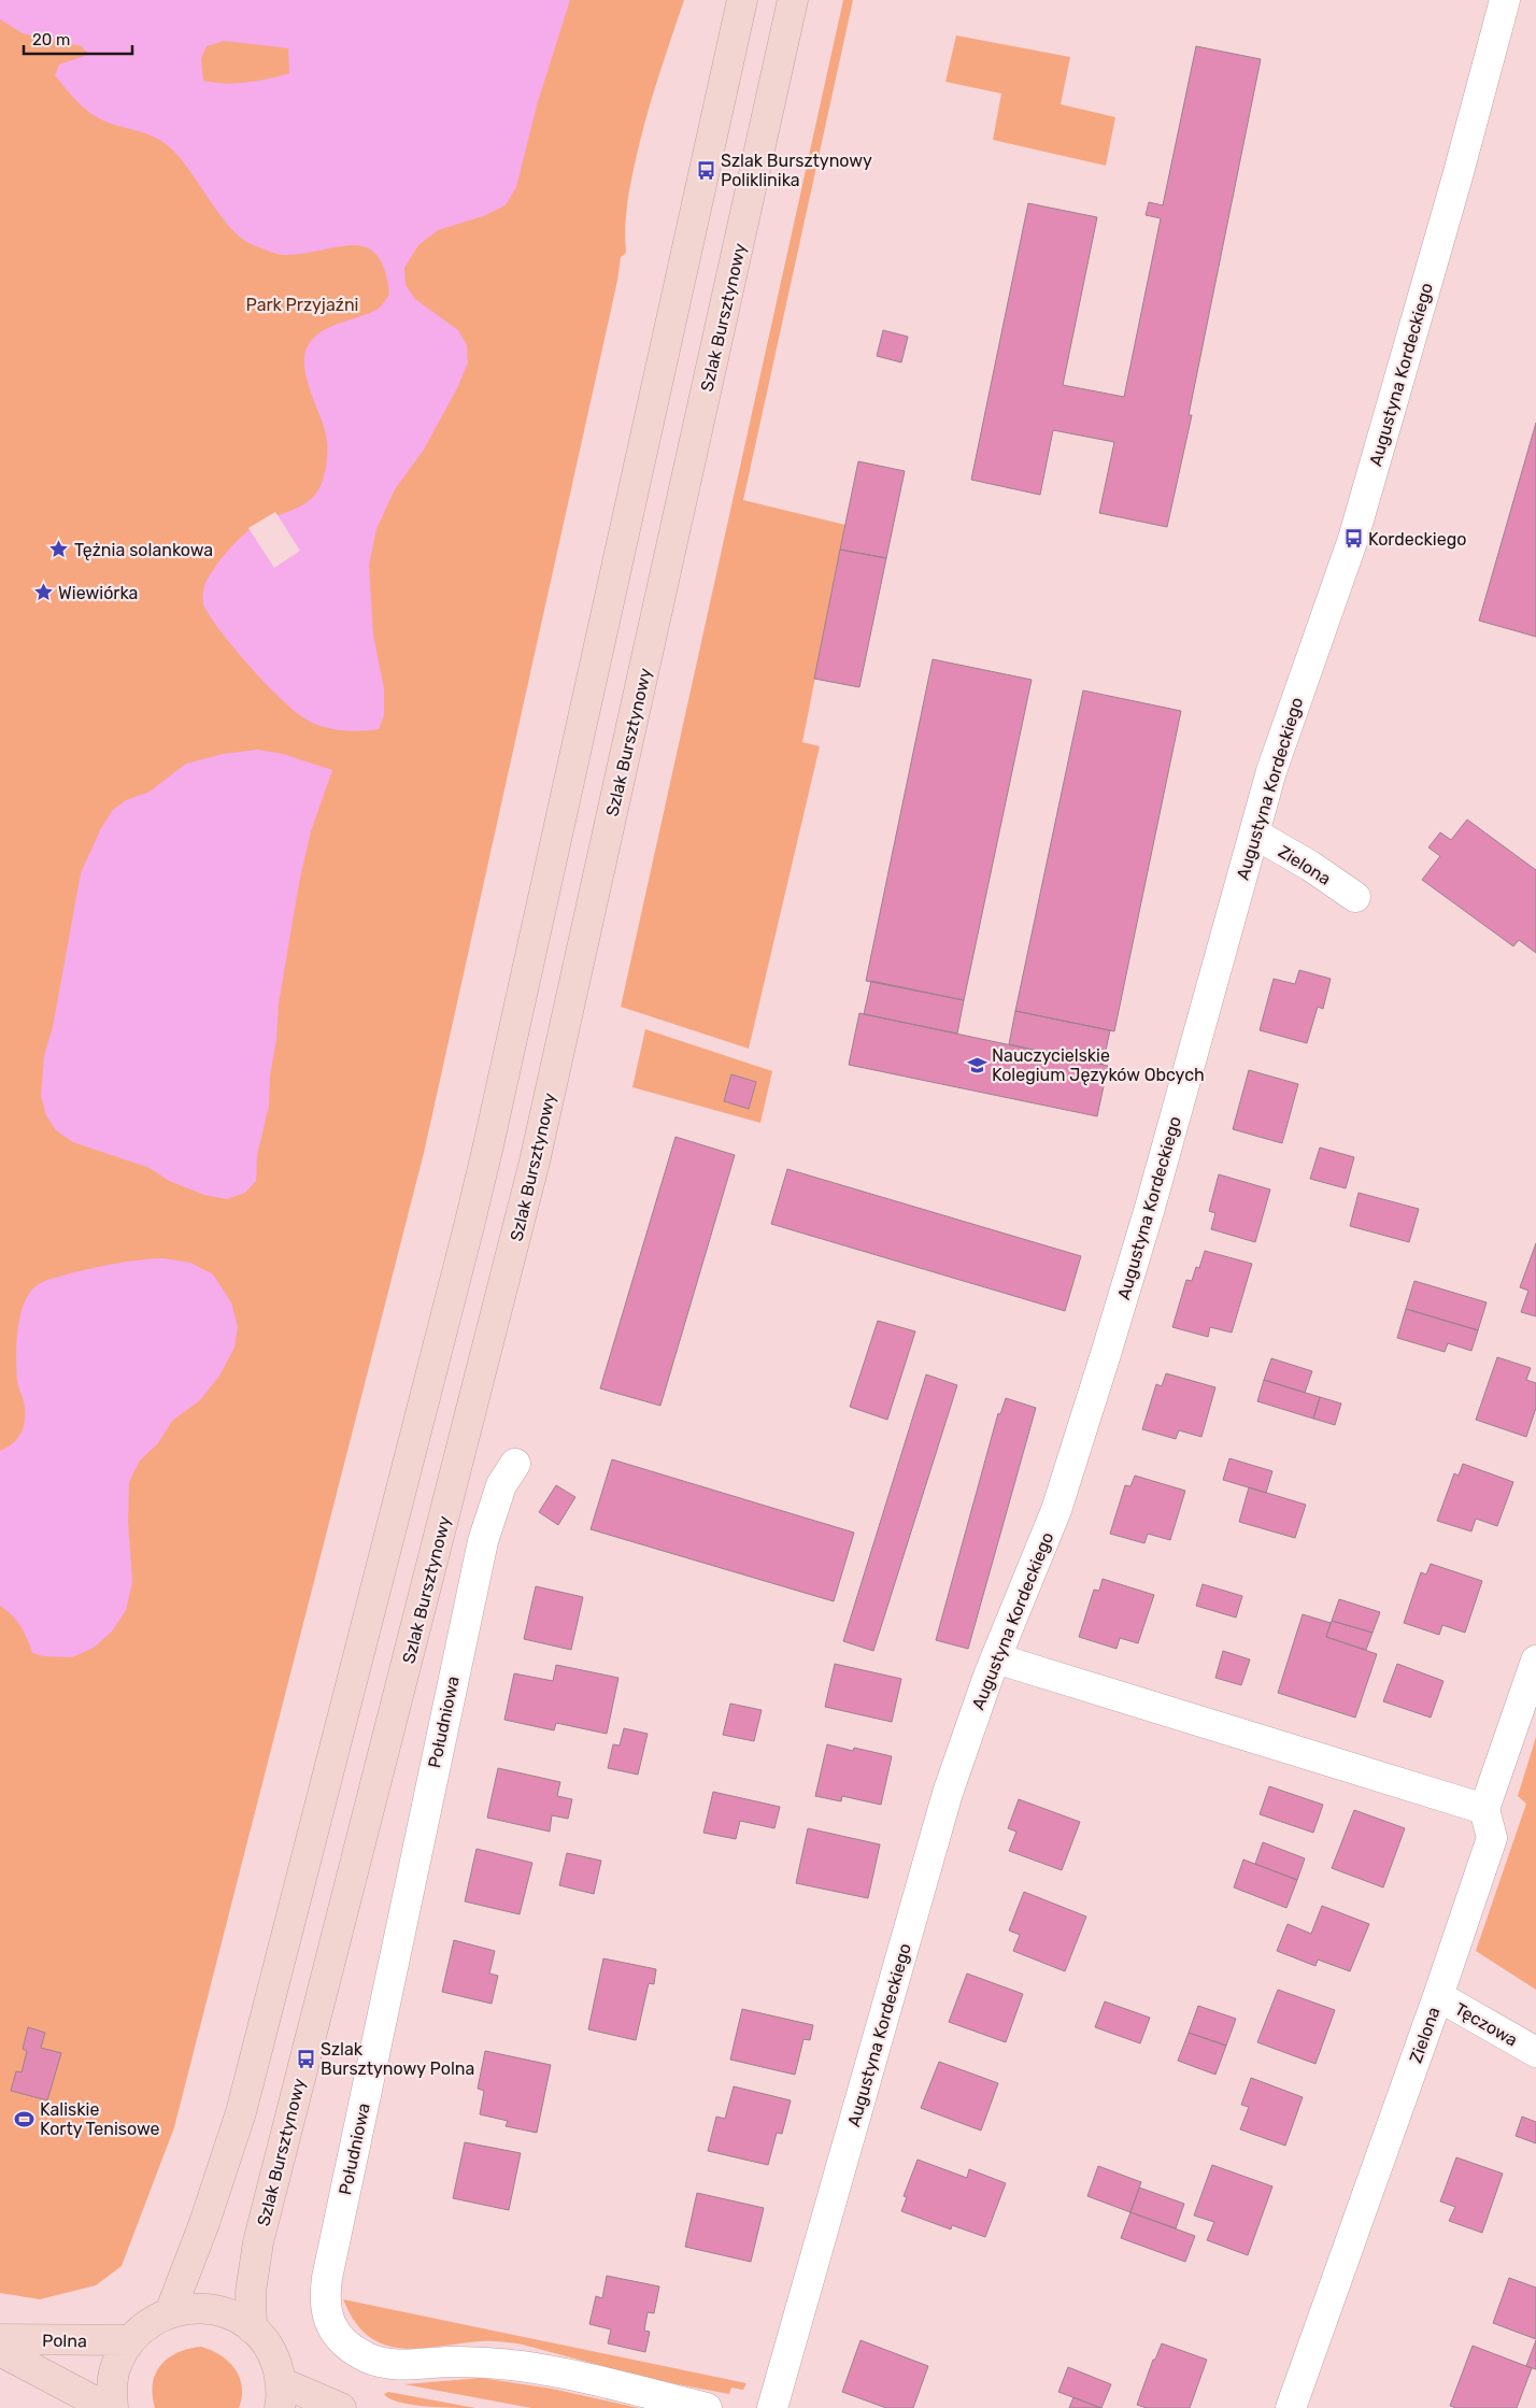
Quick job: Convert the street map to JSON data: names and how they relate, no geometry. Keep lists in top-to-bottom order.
{
  "streets": {
    "main road": ["Szlak Bursztynowy", "Polna"],
    "street": [
      "Augustyna Kordeckiego",
      "Zielona",
      "Południowa",
      "Tęczowa"
    ]
  },
  "crossings": [
    ["Augustyna Kordeckiego", "Zielona"],
    ["Zielona", "Tęczowa"]
  ],
  "parks": ["Park Przyjaźni"],
  "places": {
    "bus stop": ["Szlak Bursztynowy Poliklinika", "Kordeckiego", "Szlak Bursztynowy Polna"],
    "place": ["Tężnia solankowa", "Wiewiórka"],
    "school or university": ["Nauczycielskie Kolegium Języków Obcych"],
    "sports": ["Kaliskie Korty Tenisowe"]
  },
  "scale_bar": "20 m"
}
